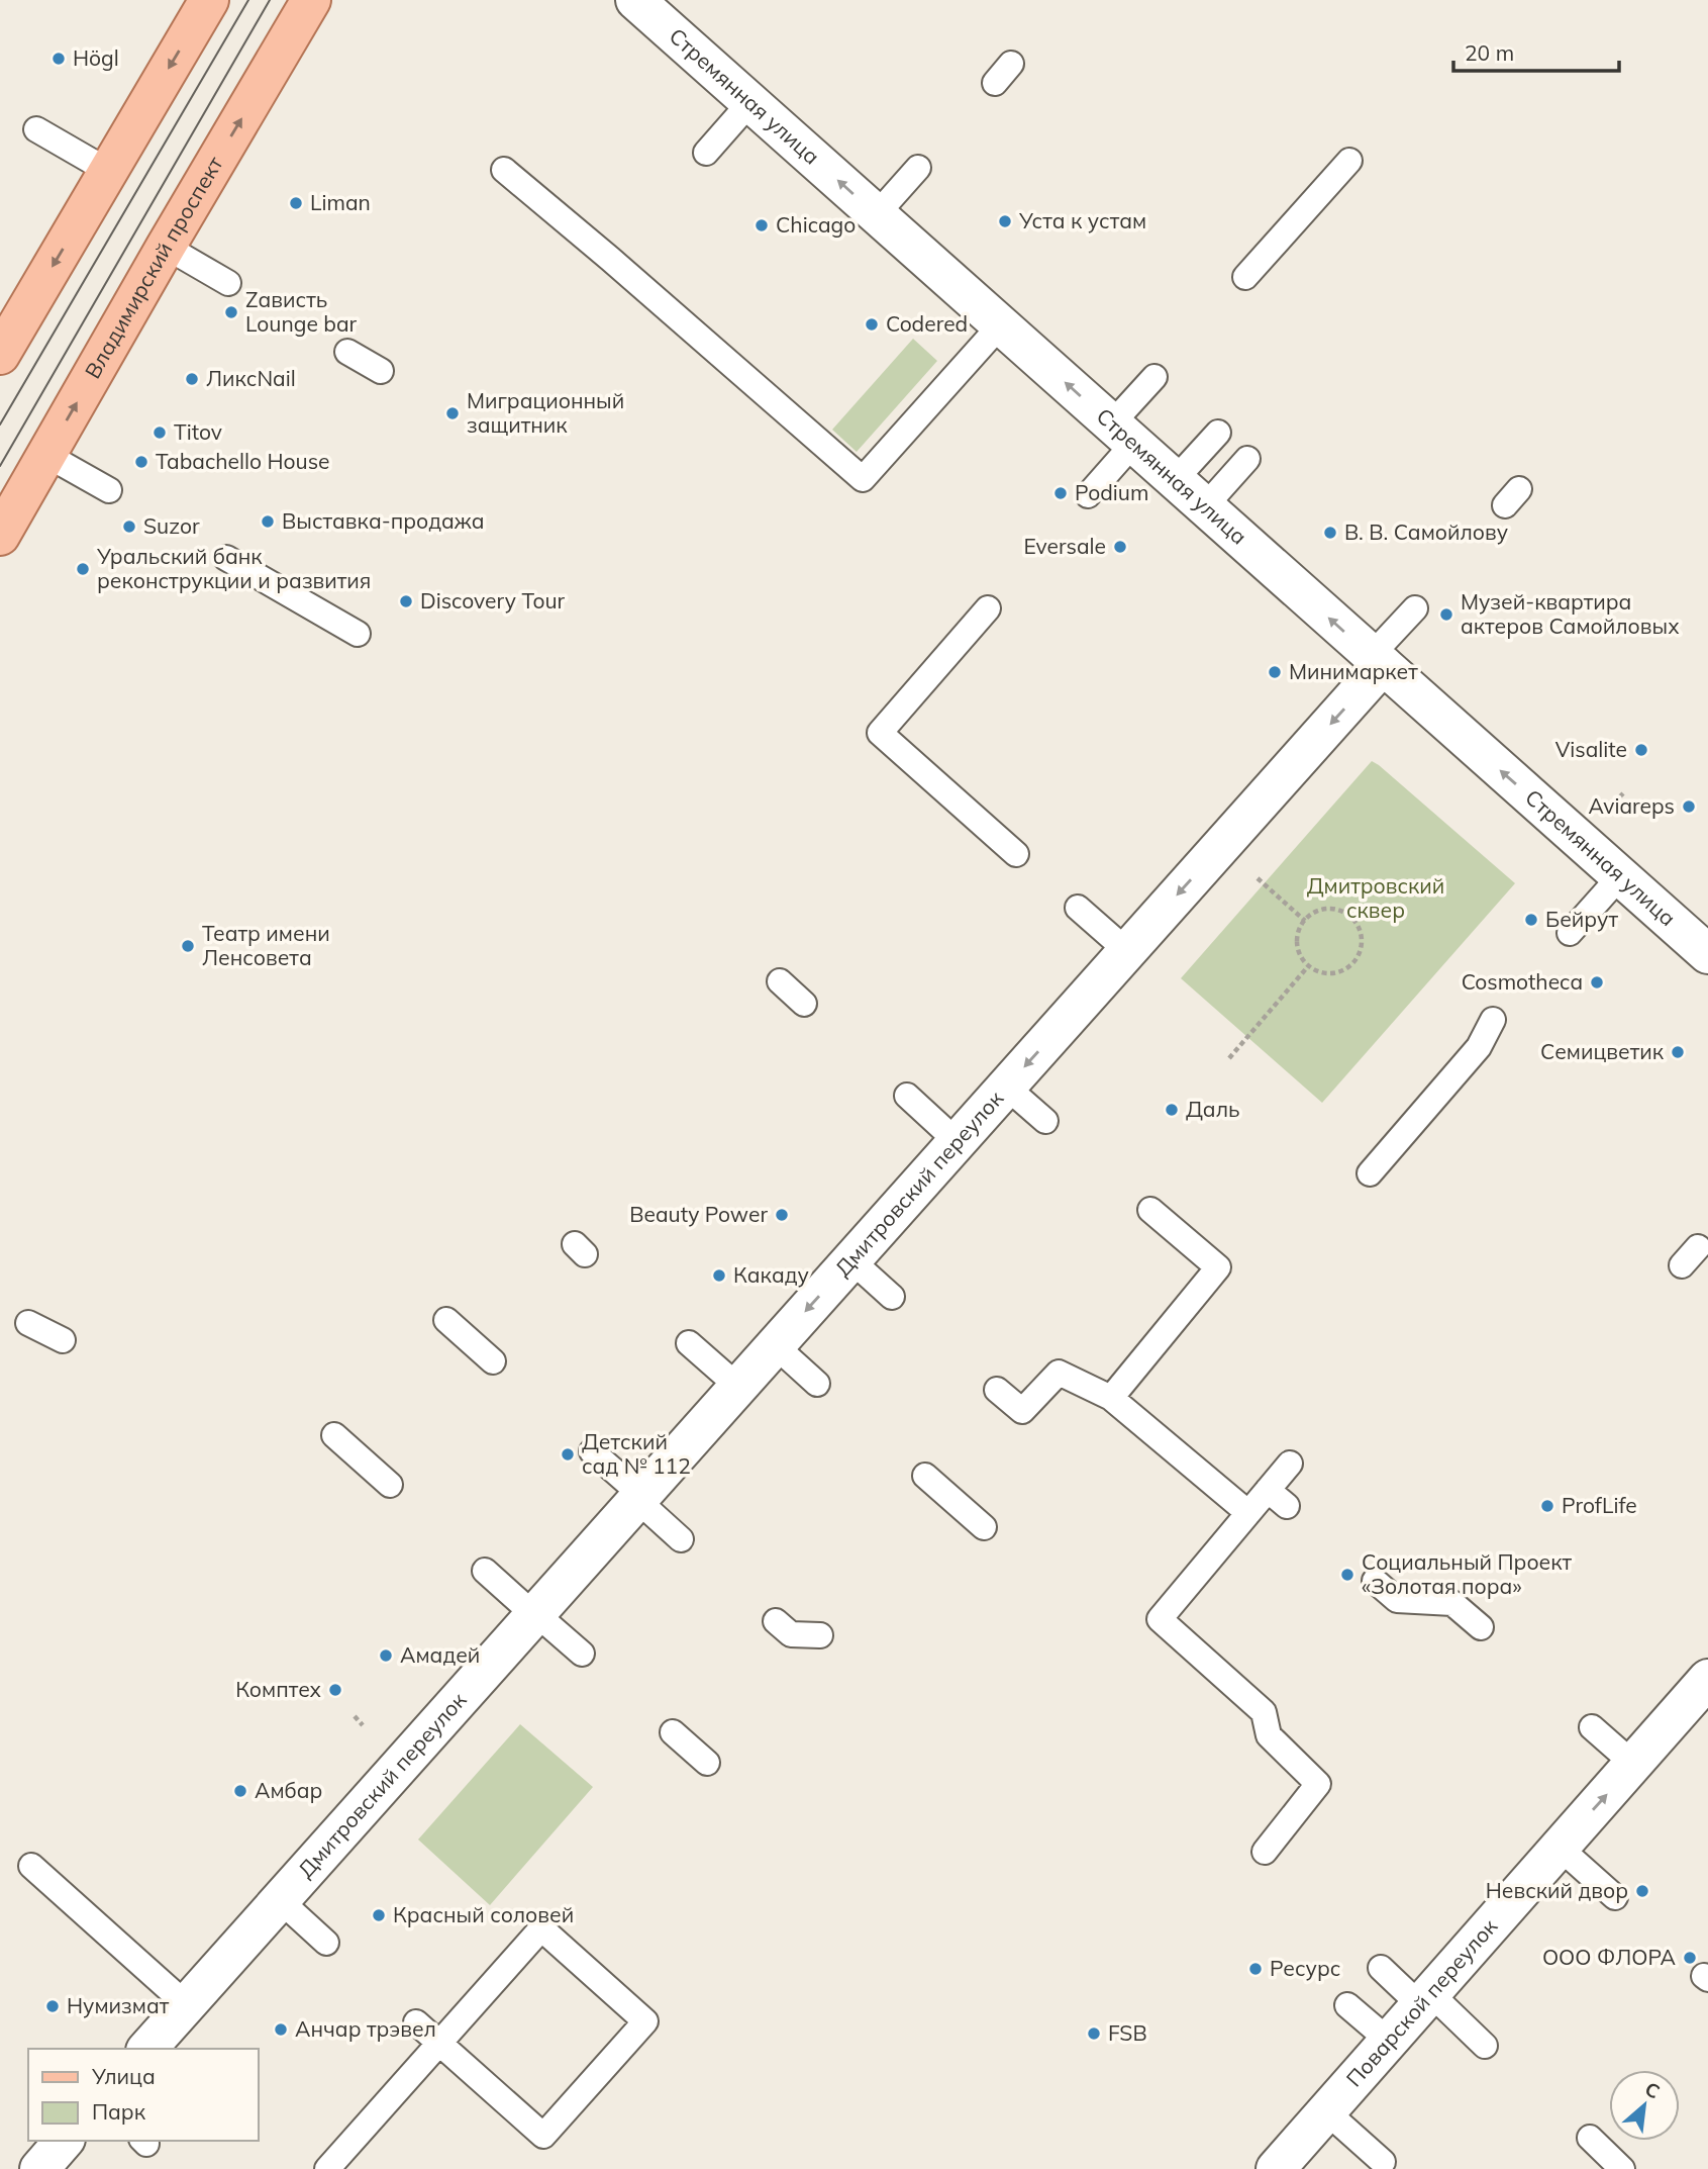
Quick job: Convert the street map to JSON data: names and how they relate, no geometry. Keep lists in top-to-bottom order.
{
  "streets": {
    "main road": ["Владимирский проспект"],
    "street": ["Стремянная улица", "Дмитровский переулок", "Поварской переулок"]
  },
  "crossings": [
    ["Стремянная улица", "Дмитровский переулок"]
  ],
  "one_way": ["Стремянная улица", "Дмитровский переулок"],
  "parks": ["Дмитровский сквер"],
  "places": [
    "Högl",
    "Liman",
    "Уста к устам",
    "Chicago",
    "Zависть Lounge bar",
    "Codered",
    "ЛиксNail",
    "Миграционный защитник",
    "Titov",
    "Tabachello House",
    "Podium",
    "Выставка-продажа",
    "Suzor",
    "В. В. Самойлову",
    "Eversale",
    "Уральский банк реконструкции и развития",
    "Discovery Tour",
    "Музей-квартира актеров Самойловых",
    "Минимаркет",
    "Visalite",
    "Aviareps",
    "Бейрут",
    "Театр имени Ленсовета",
    "Cosmotheca",
    "Семицветик",
    "Даль",
    "Beauty Power",
    "Какаду",
    "Детский сад № 112",
    "ProfLife",
    "Социальный Проект «Золотая пора»",
    "Амадей",
    "Комптех",
    "Амбар",
    "Невский двор",
    "Красный соловей",
    "ООО ФЛОРА",
    "Ресурс",
    "Нумизмат",
    "Анчар трэвел",
    "FSB"
  ],
  "legend": ["Улица", "Парк"],
  "scale_bar": "20 m",
  "north": "top right"
}
